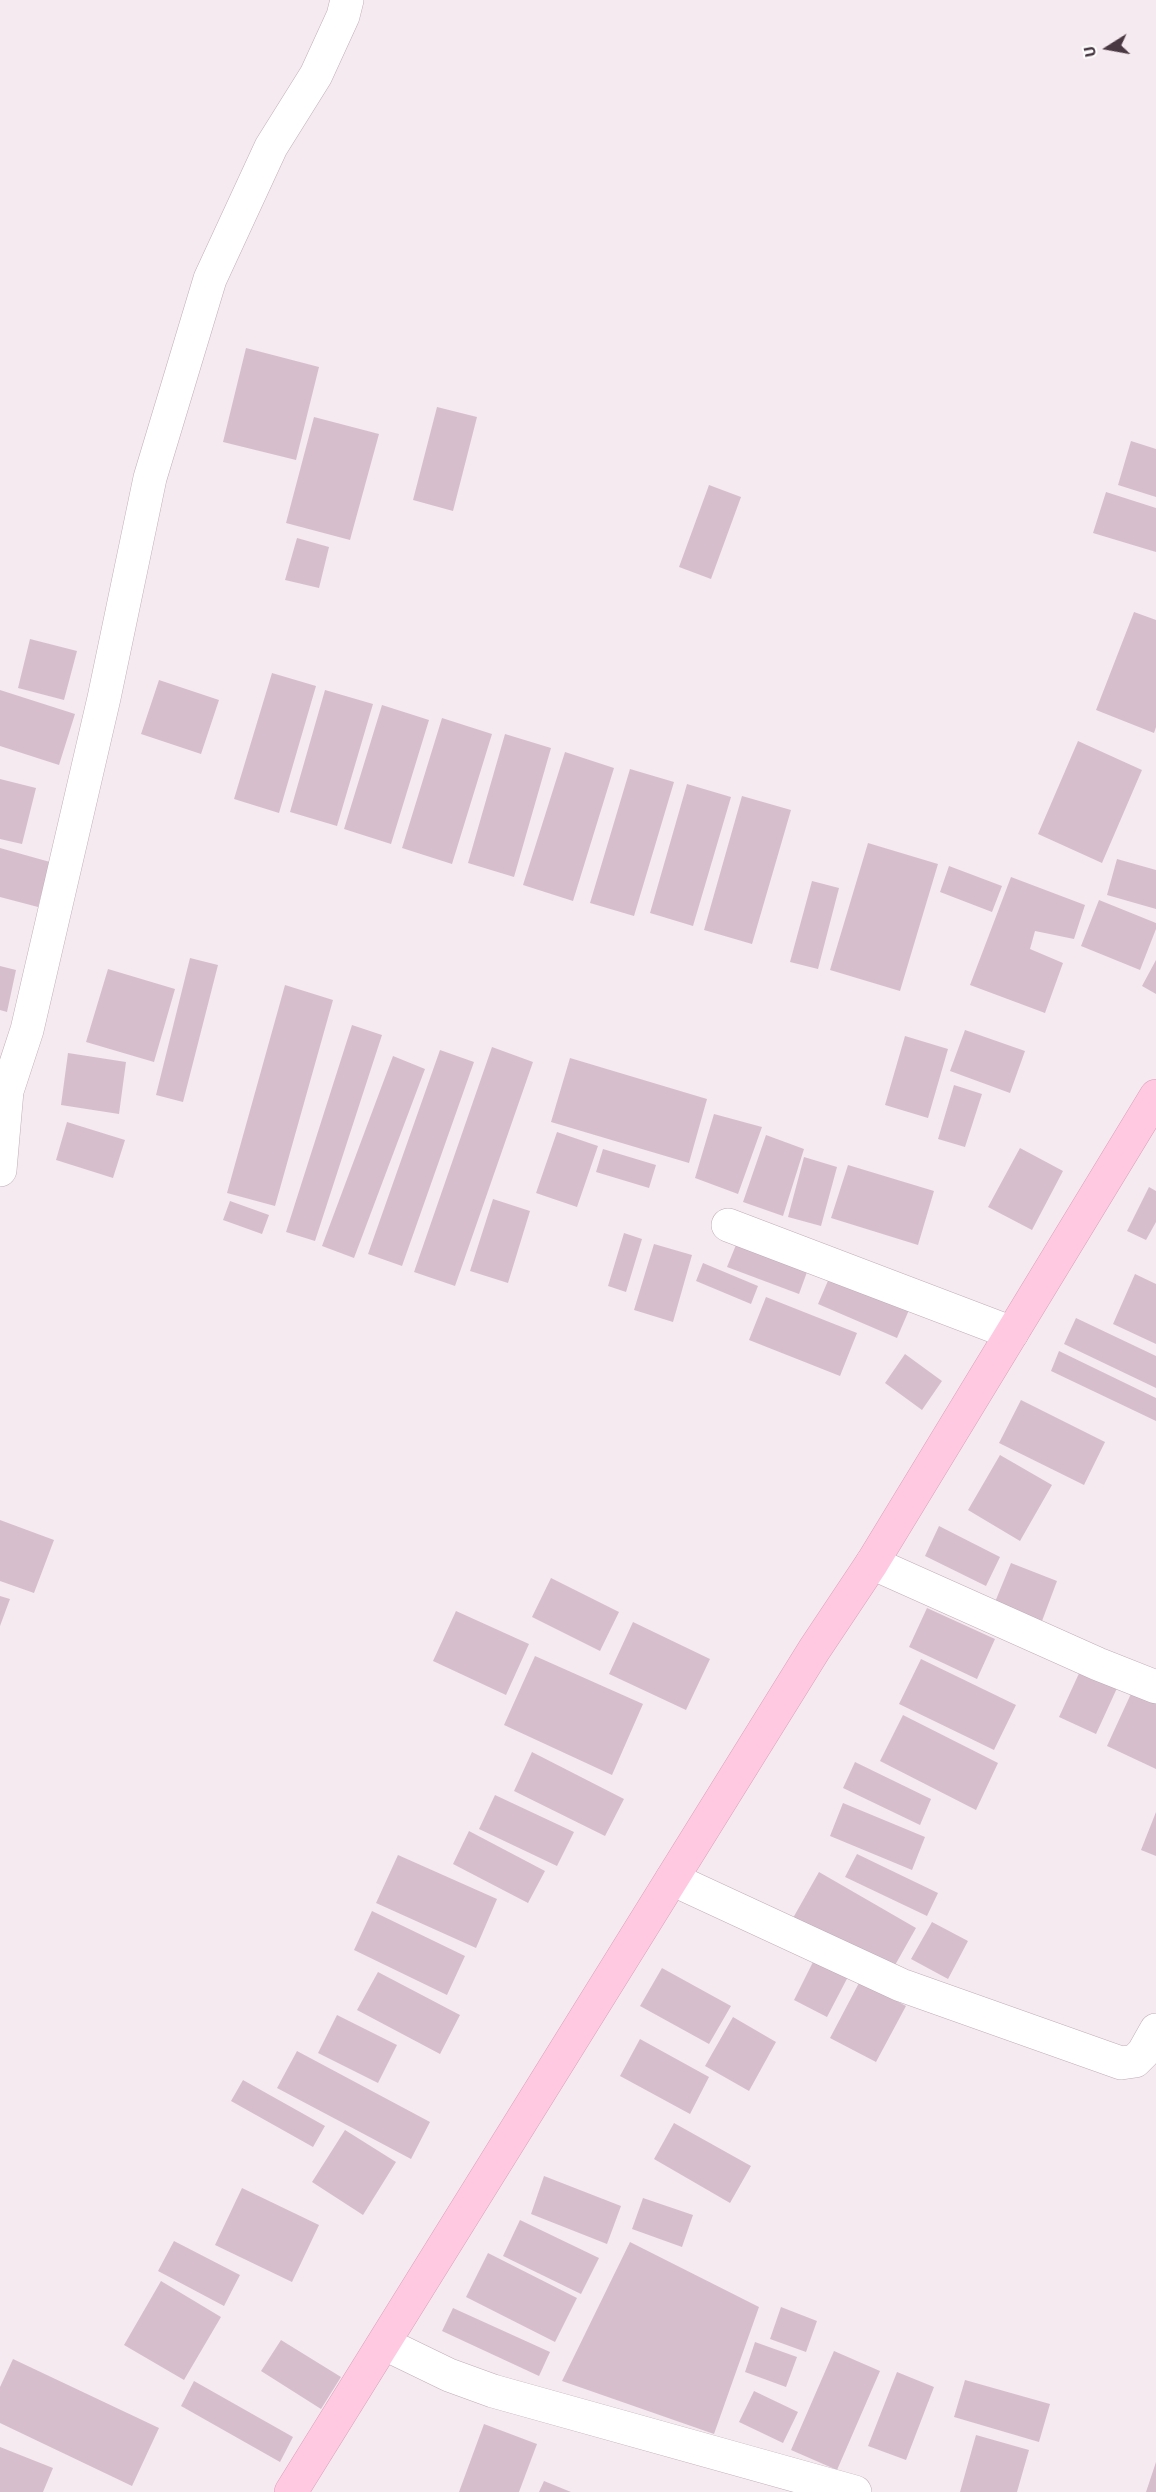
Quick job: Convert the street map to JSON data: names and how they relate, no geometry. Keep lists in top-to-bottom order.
{
  "north": "left"
}
